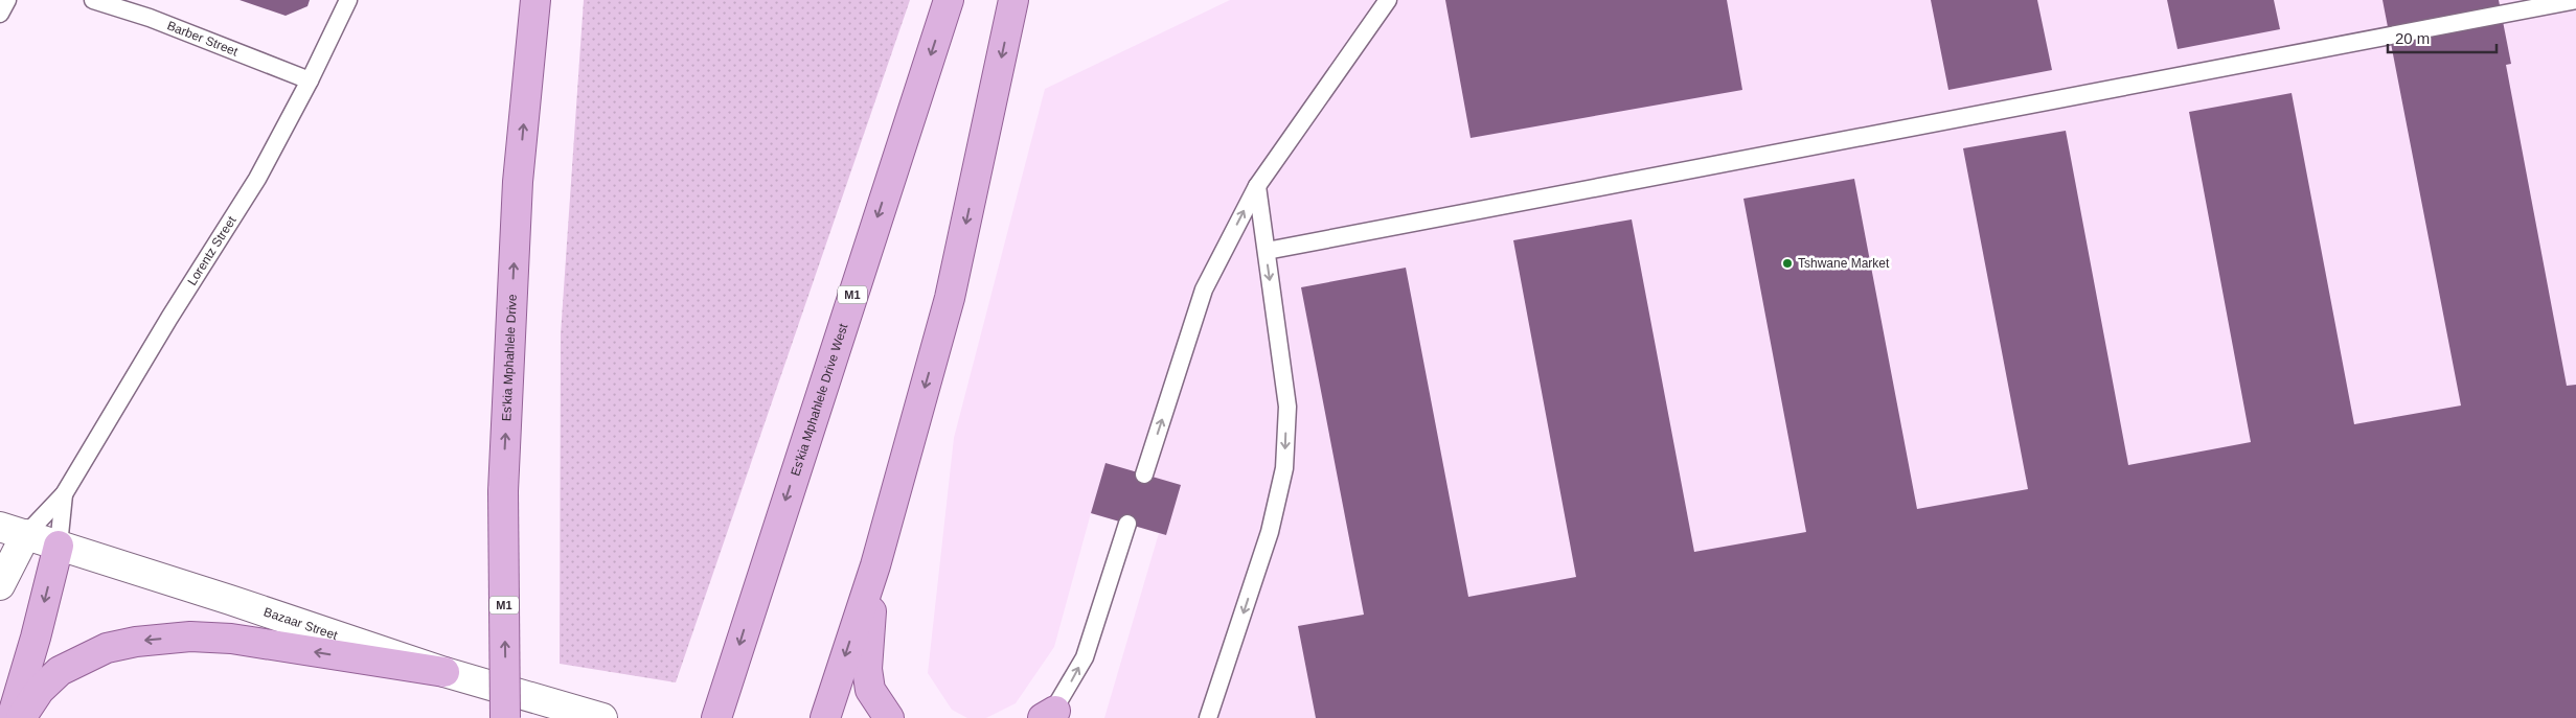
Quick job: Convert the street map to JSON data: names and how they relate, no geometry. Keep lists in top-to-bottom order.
{
  "streets": {
    "main road": ["M1", "Es'kia Mphahlele Drive", "Es'kia Mphahlele Drive West"],
    "street": ["Bazaar Street"],
    "lane": ["Barber Street", "Lorentz Street"]
  },
  "crossings": [
    ["Barber Street", "Lorentz Street"],
    ["Lorentz Street", "Bazaar Street"]
  ],
  "one_way": ["Es'kia Mphahlele Drive"],
  "places": ["Tshwane Market"],
  "scale_bar": "20 m"
}
